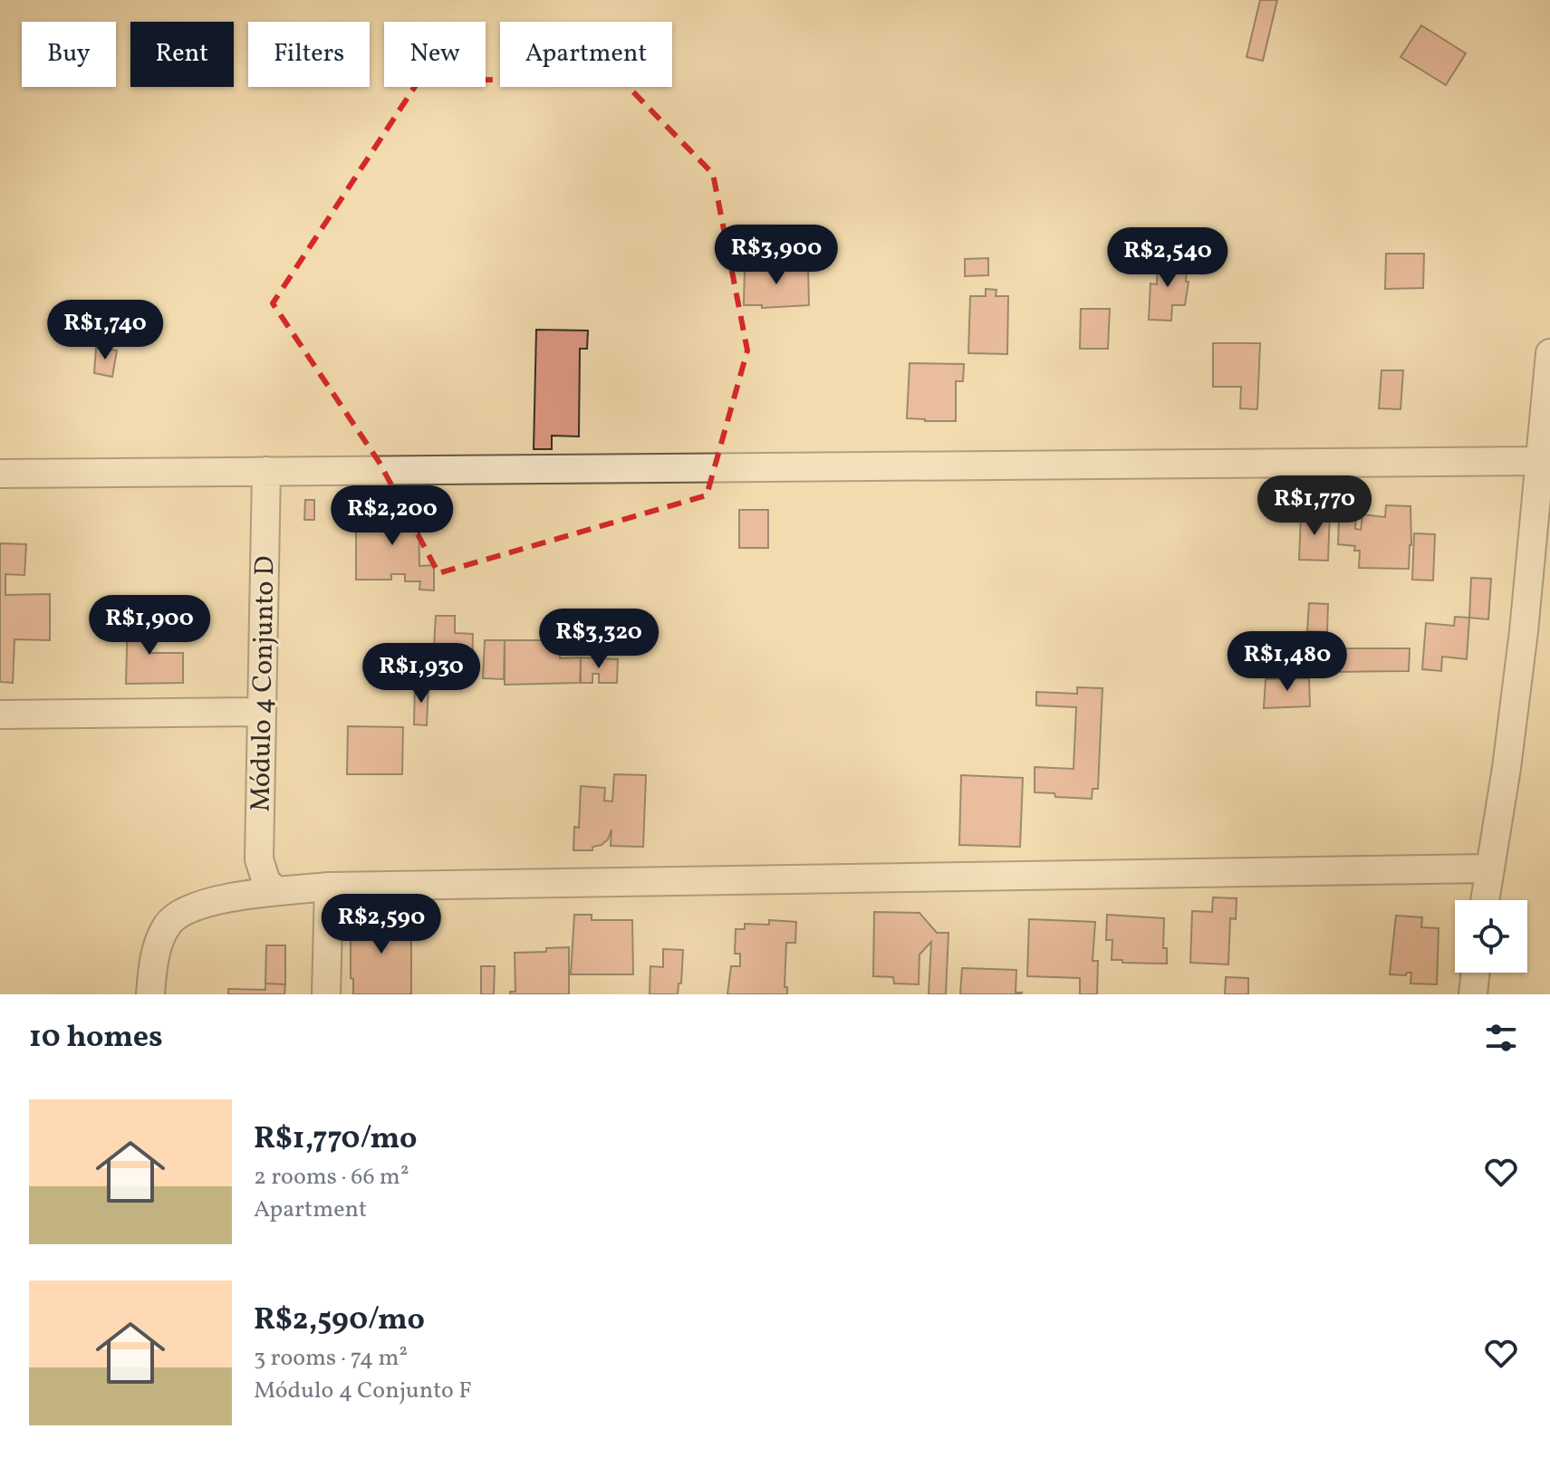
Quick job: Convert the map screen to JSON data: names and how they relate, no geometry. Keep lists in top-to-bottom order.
{
  "streets": {
    "street": ["Módulo 4 Conjunto D"]
  },
  "page": {
    "chip": [
      "Buy",
      "Rent",
      "Filters",
      "New",
      "Apartment"
    ],
    "price": [
      "R$3,900",
      "R$2,540",
      "R$1,740",
      "R$1,770",
      "R$2,200",
      "R$1,900",
      "R$3,320",
      "R$1,480",
      "R$1,930",
      "R$2,590"
    ],
    "heading": "10 homes",
    "list": [
      {
        "name": "R$1,770/mo",
        "note": "2 rooms · 66 m² · Apartment"
      },
      {
        "name": "R$2,590/mo",
        "note": "3 rooms · 74 m² · Módulo 4 Conjunto F"
      }
    ]
  }
}
